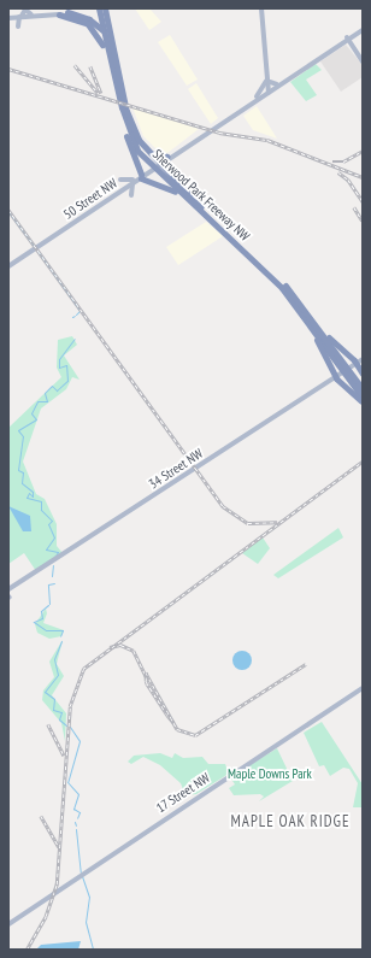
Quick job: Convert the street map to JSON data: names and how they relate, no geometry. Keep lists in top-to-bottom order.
{
  "streets": {
    "highway": ["Sherwood Park Freeway NW"],
    "main road": ["50 Street NW", "34 Street NW", "17 Street NW"]
  },
  "districts": ["MAPLE OAK RIDGE"],
  "parks": ["Maple Downs Park"]
}
